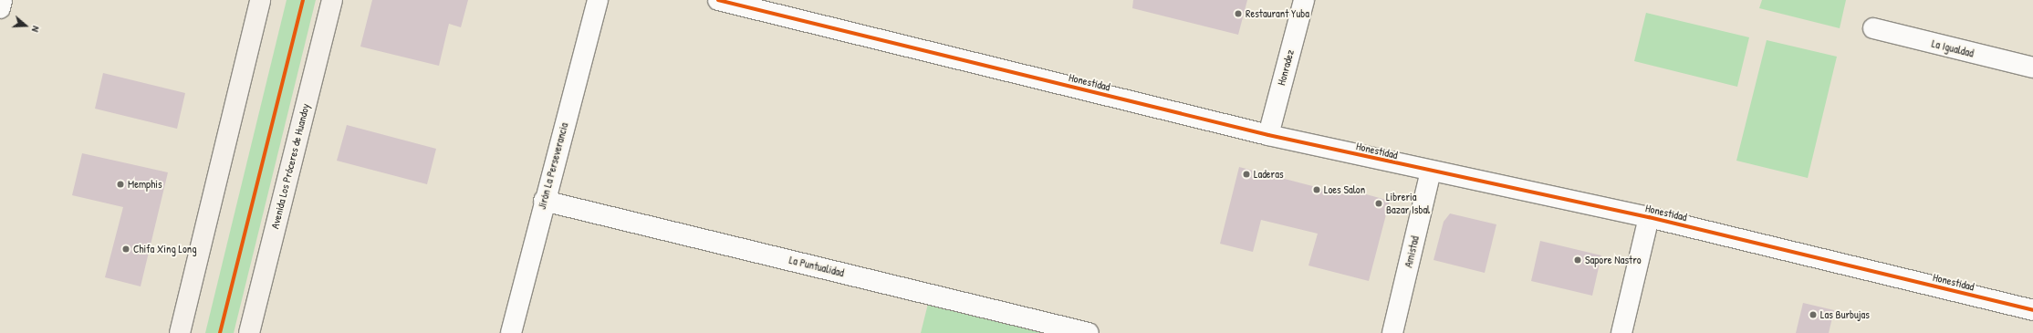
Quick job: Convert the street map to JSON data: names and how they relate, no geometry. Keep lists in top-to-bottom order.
{
  "streets": {
    "main road": ["Avenida Los Próceres de Huandoy"],
    "street": [
      "La Igualdad",
      "Honradez",
      "Honestidad",
      "Jirón La Perseverancia",
      "Amistad",
      "La Puntualidad"
    ]
  },
  "crossings": [
    ["Honradez", "Honestidad"],
    ["Honestidad", "Amistad"],
    ["Jirón La Perseverancia", "La Puntualidad"]
  ],
  "places": [
    "Restaurant Yuba",
    "Laderas",
    "Memphis",
    "Loes Salon",
    "Libreria Bazar Isbal",
    "Chifa Xing Long",
    "Sapore Nastro",
    "Las Burbujas"
  ],
  "north": "right"
}
